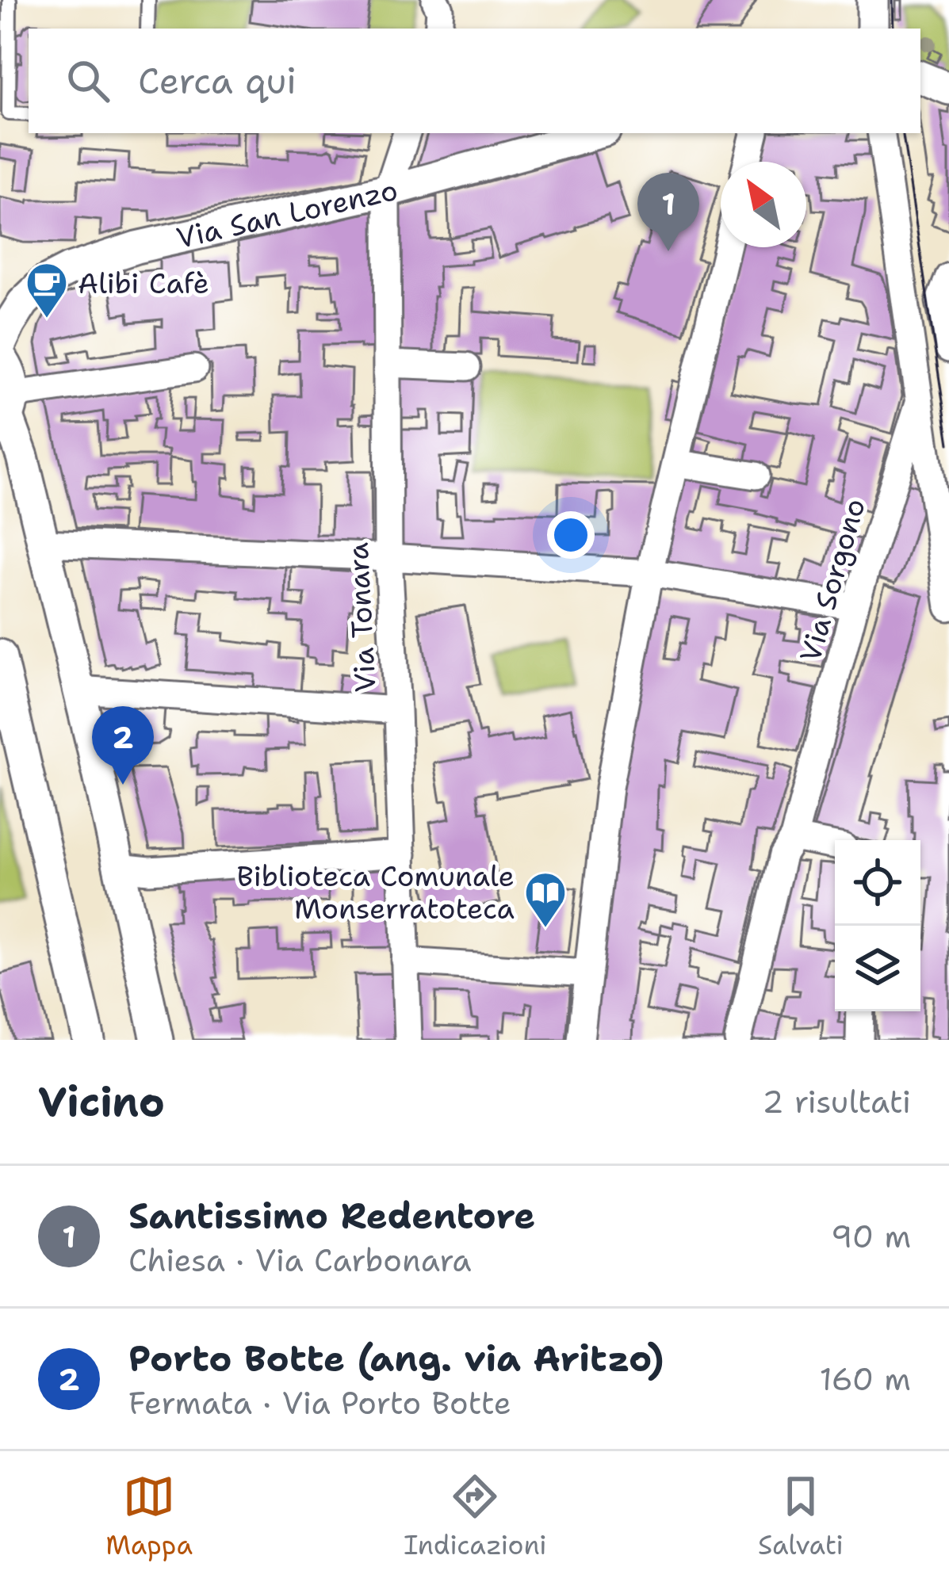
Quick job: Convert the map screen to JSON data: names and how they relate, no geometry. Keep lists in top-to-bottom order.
{
  "streets": {
    "street": ["Via San Lorenzo", "Via Sorgono", "Via Tonara"]
  },
  "crossings": [
    ["Via San Lorenzo", "Via Tonara"]
  ],
  "places": {
    "cafe": ["Alibi Cafè"],
    "library": ["Biblioteca Comunale Monserratoteca"]
  },
  "north": "top left",
  "page": {
    "search": "Cerca qui",
    "pins": ["1", "2"],
    "heading": ["Vicino", "2 risultati"],
    "list": [
      {
        "mark": "1",
        "name": "Santissimo Redentore",
        "note": "Chiesa · Via Carbonara",
        "value": "90 m"
      },
      {
        "mark": "2",
        "name": "Porto Botte (ang. via Aritzo)",
        "note": "Fermata · Via Porto Botte",
        "value": "160 m"
      }
    ],
    "nav": ["Mappa", "Indicazioni", "Salvati"]
  }
}
